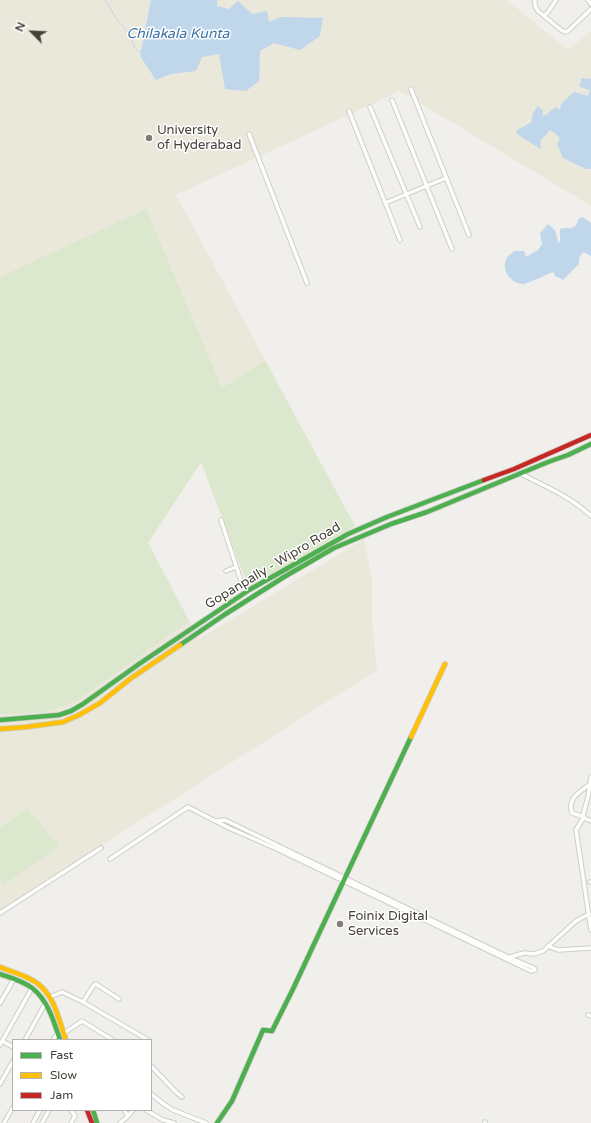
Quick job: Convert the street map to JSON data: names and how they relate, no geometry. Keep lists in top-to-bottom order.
{
  "streets": {
    "main road": ["Gopanpally - Wipro Road"]
  },
  "water": ["Chilakala Kunta"],
  "places": ["University of Hyderabad", "Foinix Digital Services"],
  "legend": ["Fast", "Slow", "Jam"],
  "north": "top left"
}
